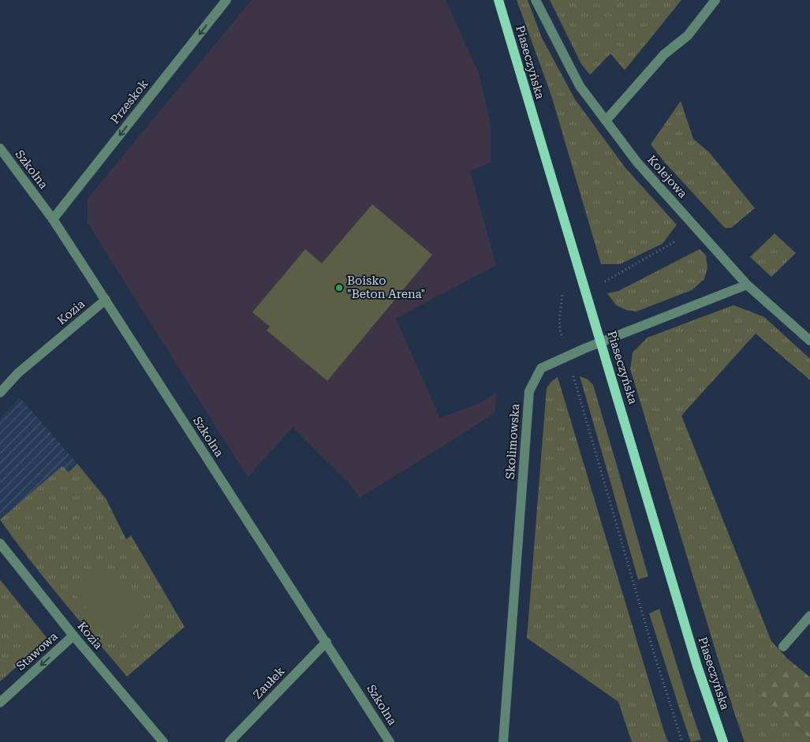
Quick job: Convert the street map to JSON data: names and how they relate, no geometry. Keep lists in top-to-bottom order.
{
  "streets": {
    "main road": ["Piaseczyńska"],
    "street": [
      "Przeskok",
      "Szkolna",
      "Kolejowa",
      "Kozia",
      "Skolimowska",
      "Stawowa",
      "Zaułek"
    ]
  },
  "crossings": [
    ["Piaseczyńska", "Skolimowska"],
    ["Przeskok", "Szkolna"],
    ["Szkolna", "Kozia"],
    ["Szkolna", "Zaułek"],
    ["Kolejowa", "Skolimowska"],
    ["Kozia", "Stawowa"]
  ],
  "one_way": ["Przeskok", "Stawowa"],
  "places": ["Boisko \"Beton Arena\""]
}
